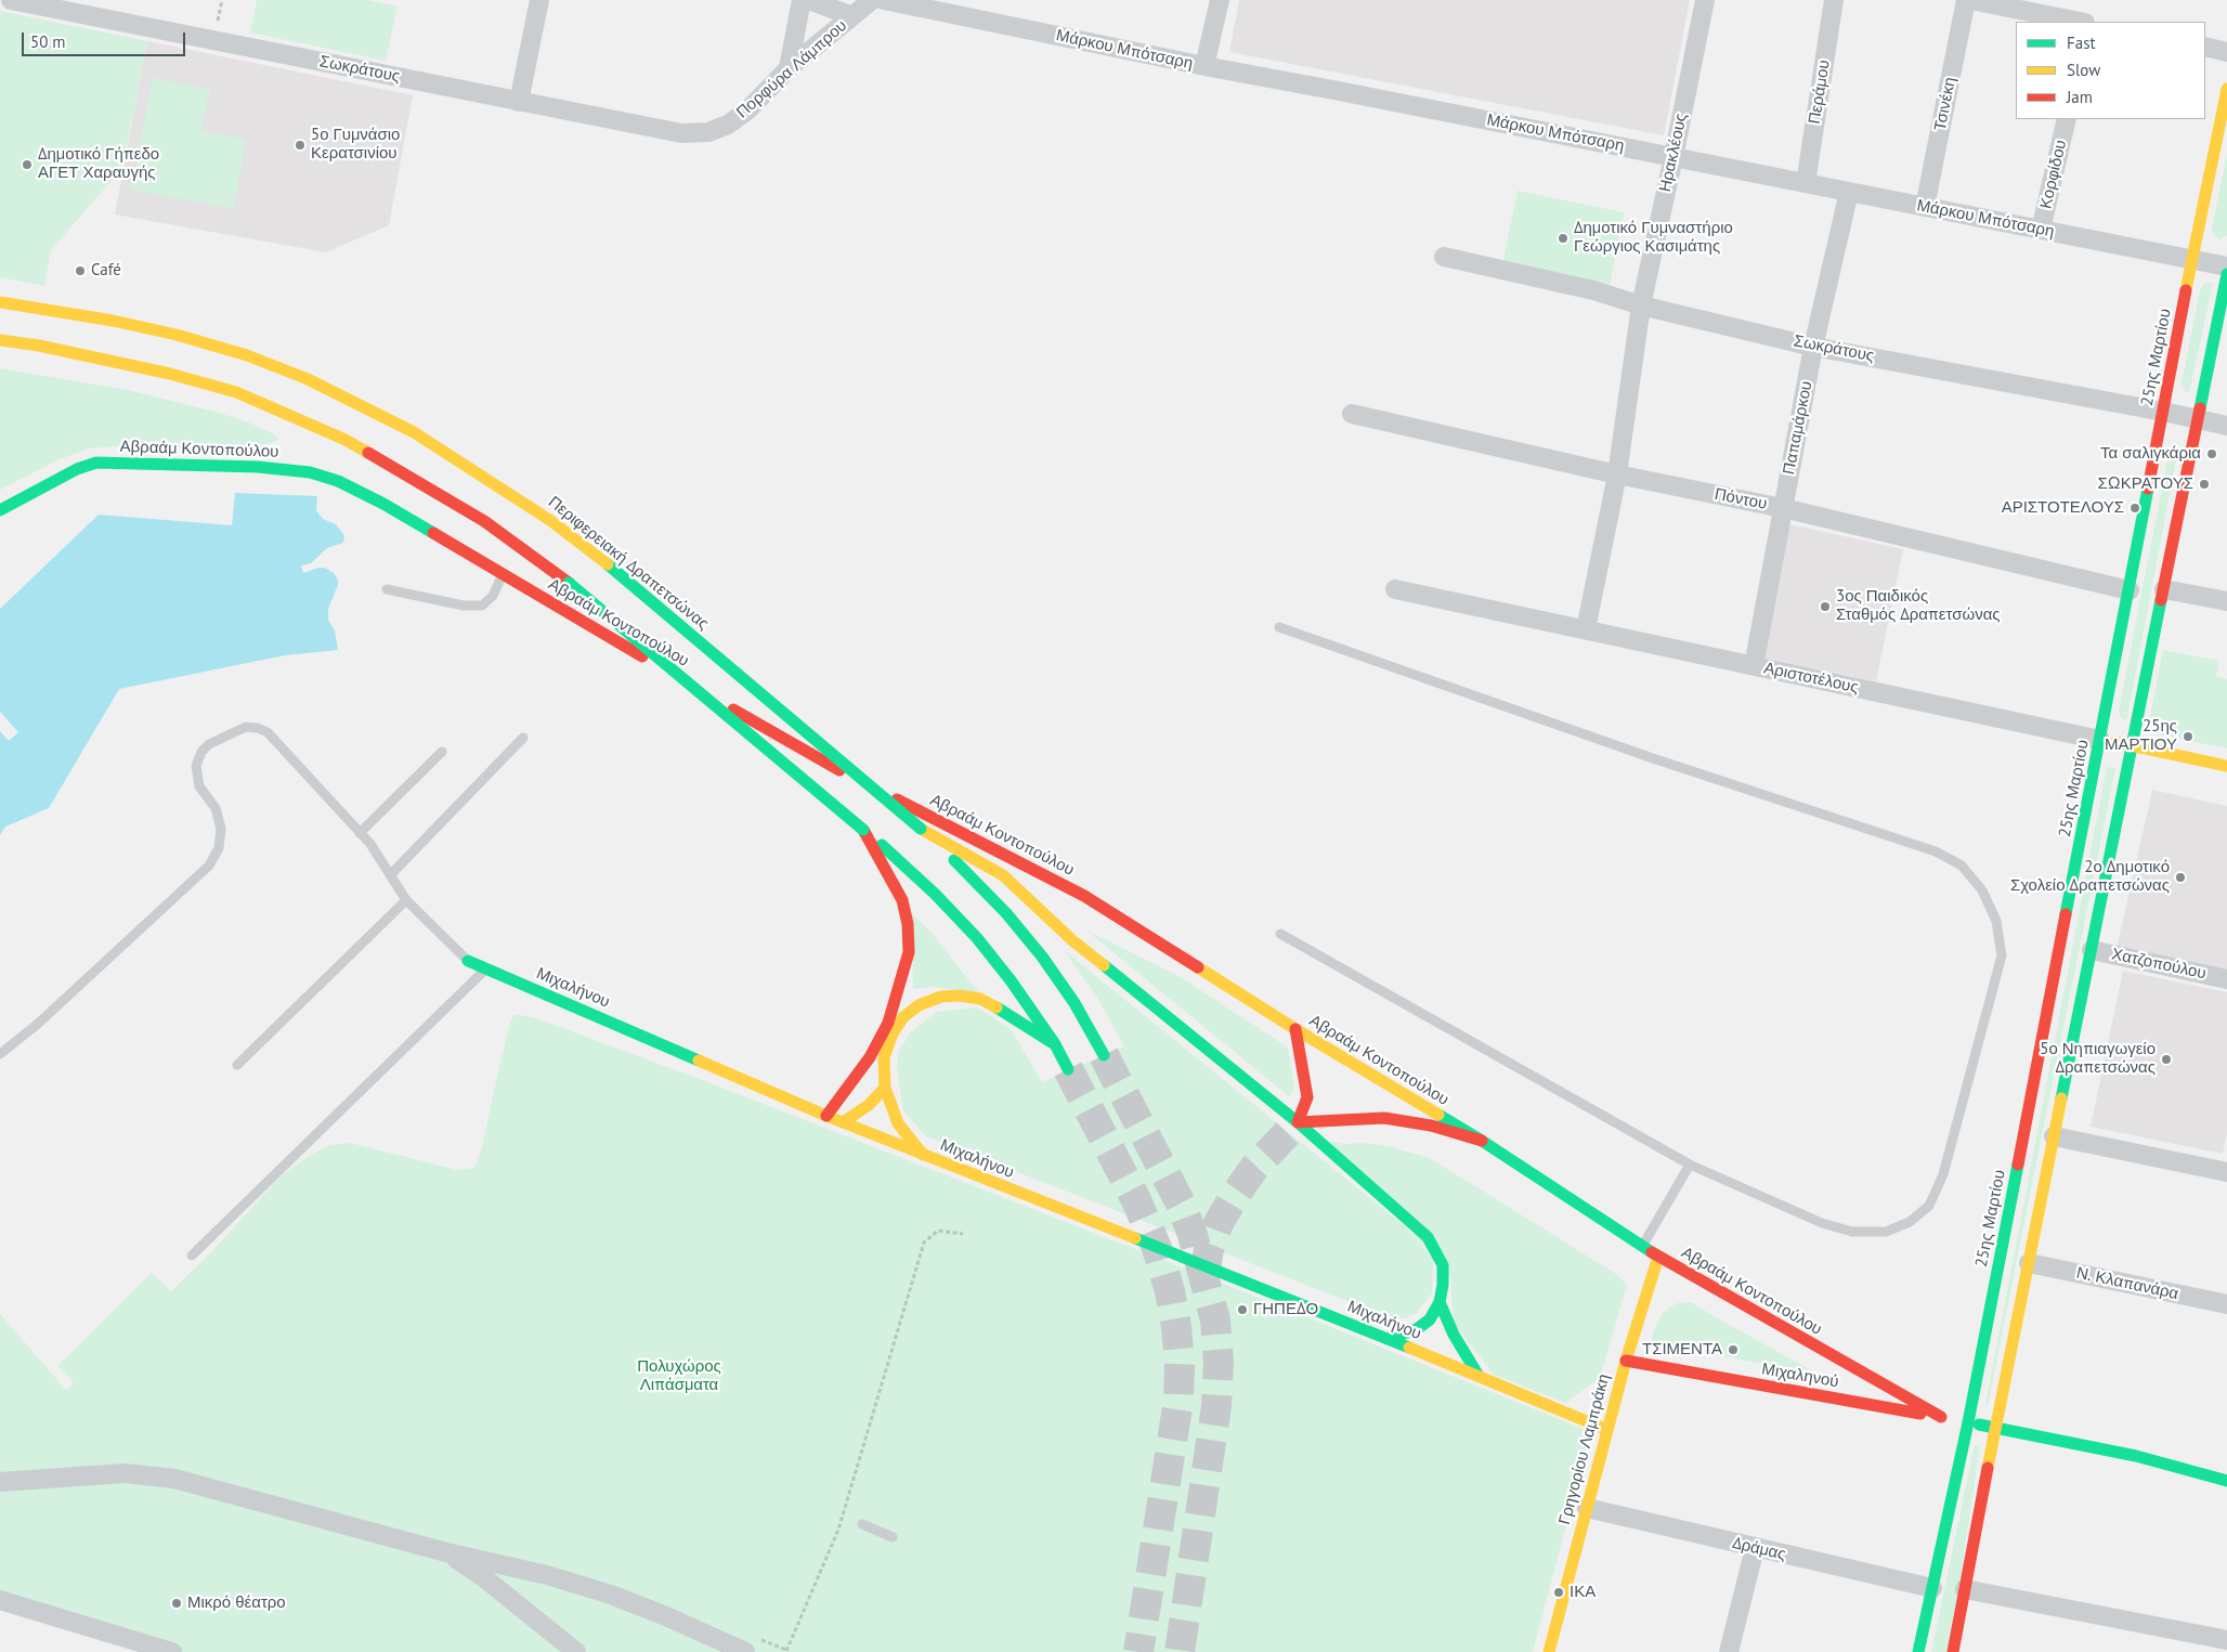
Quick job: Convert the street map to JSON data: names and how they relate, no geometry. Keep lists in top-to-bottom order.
{
  "streets": {
    "street": [
      "Μάρκου Μπότσαρη",
      "Σωκράτους",
      "Πορφύρα Λάμπρου",
      "Περάμου",
      "Τσινέκη",
      "Ηρακλέους",
      "Κορφίδου",
      "25ης Μαρτίου",
      "Παπαμάρκου",
      "Αβραάμ Κοντοπούλου",
      "Πόντου",
      "Περιφερειακή Δραπετσώνας",
      "Αριστοτέλους",
      "Χατζοπούλου",
      "Μιχαλήνου",
      "Ν. Κλαπανάρα",
      "Μιχαληνού",
      "Γρηγορίου Λαμπράκη",
      "Δράμας"
    ]
  },
  "crossings": [
    ["Μάρκου Μπότσαρη", "Περάμου"],
    ["Μάρκου Μπότσαρη", "Τσινέκη"],
    ["Μάρκου Μπότσαρη", "Ηρακλέους"],
    ["Μάρκου Μπότσαρη", "Κορφίδου"],
    ["Μάρκου Μπότσαρη", "25ης Μαρτίου"],
    ["Μάρκου Μπότσαρη", "Παπαμάρκου"],
    ["Σωκράτους", "Πορφύρα Λάμπρου"],
    ["Σωκράτους", "Ηρακλέους"],
    ["Σωκράτους", "25ης Μαρτίου"],
    ["Σωκράτους", "Παπαμάρκου"],
    ["Ηρακλέους", "Πόντου"],
    ["Ηρακλέους", "Αριστοτέλους"],
    ["25ης Μαρτίου", "Αβραάμ Κοντοπούλου"],
    ["25ης Μαρτίου", "Πόντου"],
    ["25ης Μαρτίου", "Αριστοτέλους"],
    ["25ης Μαρτίου", "Μιχαληνού"],
    ["25ης Μαρτίου", "Δράμας"],
    ["Παπαμάρκου", "Πόντου"],
    ["Παπαμάρκου", "Αριστοτέλους"],
    ["Αβραάμ Κοντοπούλου", "Μιχαληνού"],
    ["Αβραάμ Κοντοπούλου", "Γρηγορίου Λαμπράκη"],
    ["Μιχαληνού", "Γρηγορίου Λαμπράκη"],
    ["Γρηγορίου Λαμπράκη", "Δράμας"]
  ],
  "parks": ["Πολυχώρος Λιπάσματα"],
  "places": [
    "5ο Γυμνάσιο Κερατσινίου",
    "Δημοτικό Γήπεδο ΑΓΕΤ Χαραυγής",
    "Δημοτικό Γυμναστήριο Γεώργιος Κασιμάτης",
    "Café",
    "Τα σαλιγκάρια",
    "ΣΩΚΡΑΤΟΥΣ",
    "ΑΡΙΣΤΟΤΕΛΟΥΣ",
    "3ος Παιδικός Σταθμός Δραπετσώνας",
    "25ης ΜΑΡΤΙΟΥ",
    "2ο Δημοτικό Σχολείο Δραπετσώνας",
    "5ο Νηπιαγωγείο Δραπετσώνας",
    "ΓΗΠΕΔΟ",
    "ΤΣΙΜΕΝΤΑ",
    "ΙΚΑ",
    "Μικρό θέατρο"
  ],
  "legend": ["Fast", "Slow", "Jam"],
  "scale_bar": "50 m"
}
